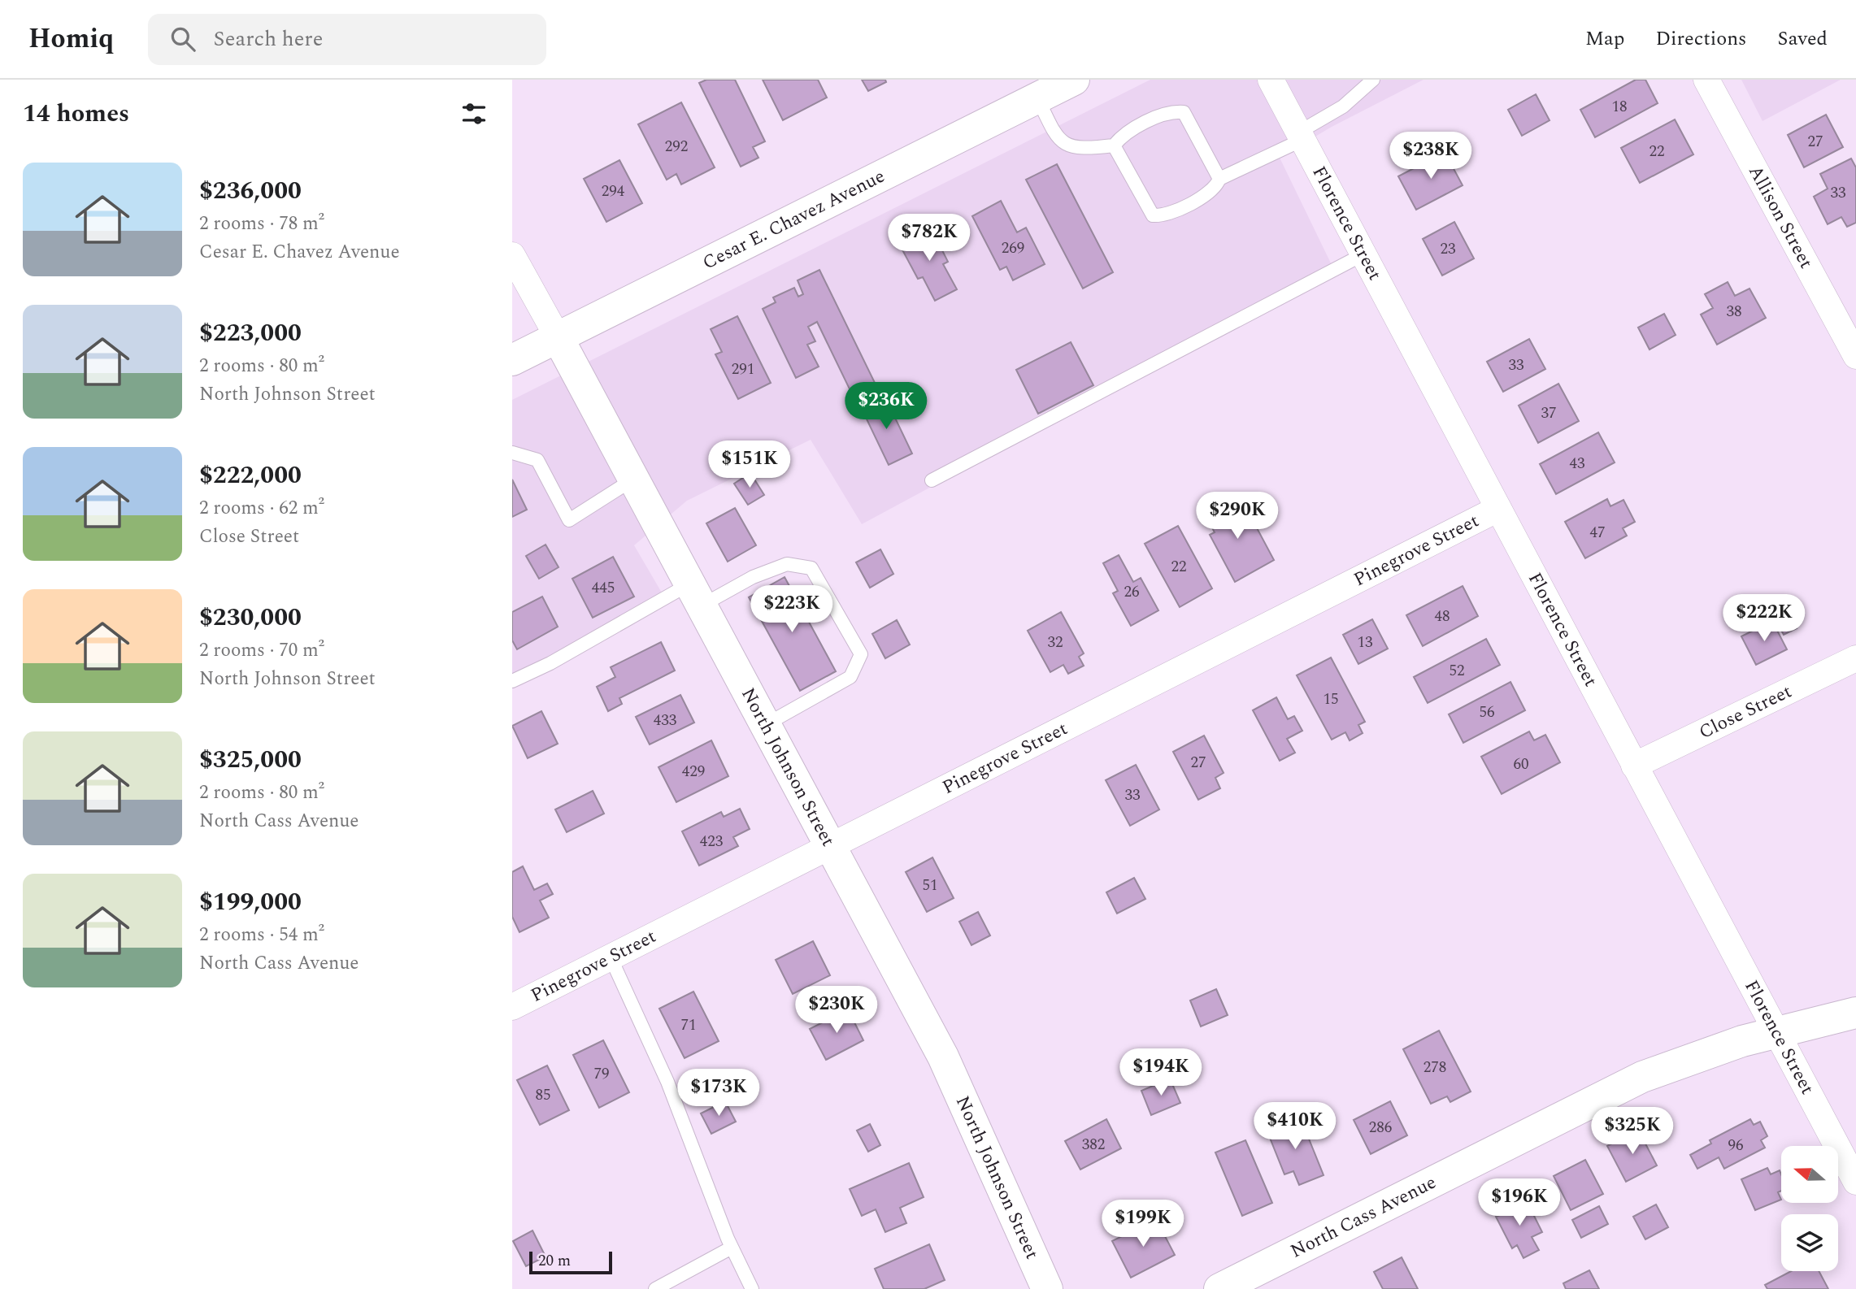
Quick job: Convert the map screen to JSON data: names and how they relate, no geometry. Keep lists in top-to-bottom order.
{
  "streets": {
    "main road": ["Cesar E. Chavez Avenue", "North Johnson Street", "North Cass Avenue"],
    "street": [
      "Allison Street",
      "Florence Street",
      "Pinegrove Street",
      "Close Street"
    ]
  },
  "crossings": [
    ["Cesar E. Chavez Avenue", "North Johnson Street"],
    ["Florence Street", "Pinegrove Street"],
    ["Florence Street", "Close Street"],
    ["Florence Street", "North Cass Avenue"],
    ["Pinegrove Street", "North Johnson Street"]
  ],
  "house_numbers": [
    "18",
    "27",
    "292",
    "22",
    "294",
    "33",
    "269",
    "23",
    "38",
    "33",
    "291",
    "37",
    "43",
    "47",
    "22",
    "445",
    "26",
    "48",
    "32",
    "13",
    "52",
    "15",
    "56",
    "433",
    "27",
    "60",
    "429",
    "33",
    "423",
    "51",
    "71",
    "278",
    "79",
    "85",
    "286",
    "382",
    "96"
  ],
  "scale_bar": "20 m",
  "north": "left",
  "page": {
    "header": "Homiq",
    "search": "Search here",
    "nav": ["Map", "Directions", "Saved"],
    "heading": "14 homes",
    "price": [
      "$238K",
      "$782K",
      "$236K",
      "$151K",
      "$290K",
      "$223K",
      "$222K",
      "$230K",
      "$194K",
      "$173K",
      "$410K",
      "$325K",
      "$196K",
      "$199K"
    ],
    "list": [
      {
        "name": "$236,000",
        "note": "2 rooms · 78 m² · Cesar E. Chavez Avenue"
      },
      {
        "name": "$223,000",
        "note": "2 rooms · 80 m² · North Johnson Street"
      },
      {
        "name": "$222,000",
        "note": "2 rooms · 62 m² · Close Street"
      },
      {
        "name": "$230,000",
        "note": "2 rooms · 70 m² · North Johnson Street"
      },
      {
        "name": "$325,000",
        "note": "2 rooms · 80 m² · North Cass Avenue"
      },
      {
        "name": "$199,000",
        "note": "2 rooms · 54 m² · North Cass Avenue"
      }
    ],
    "scale": "20 m"
  }
}
